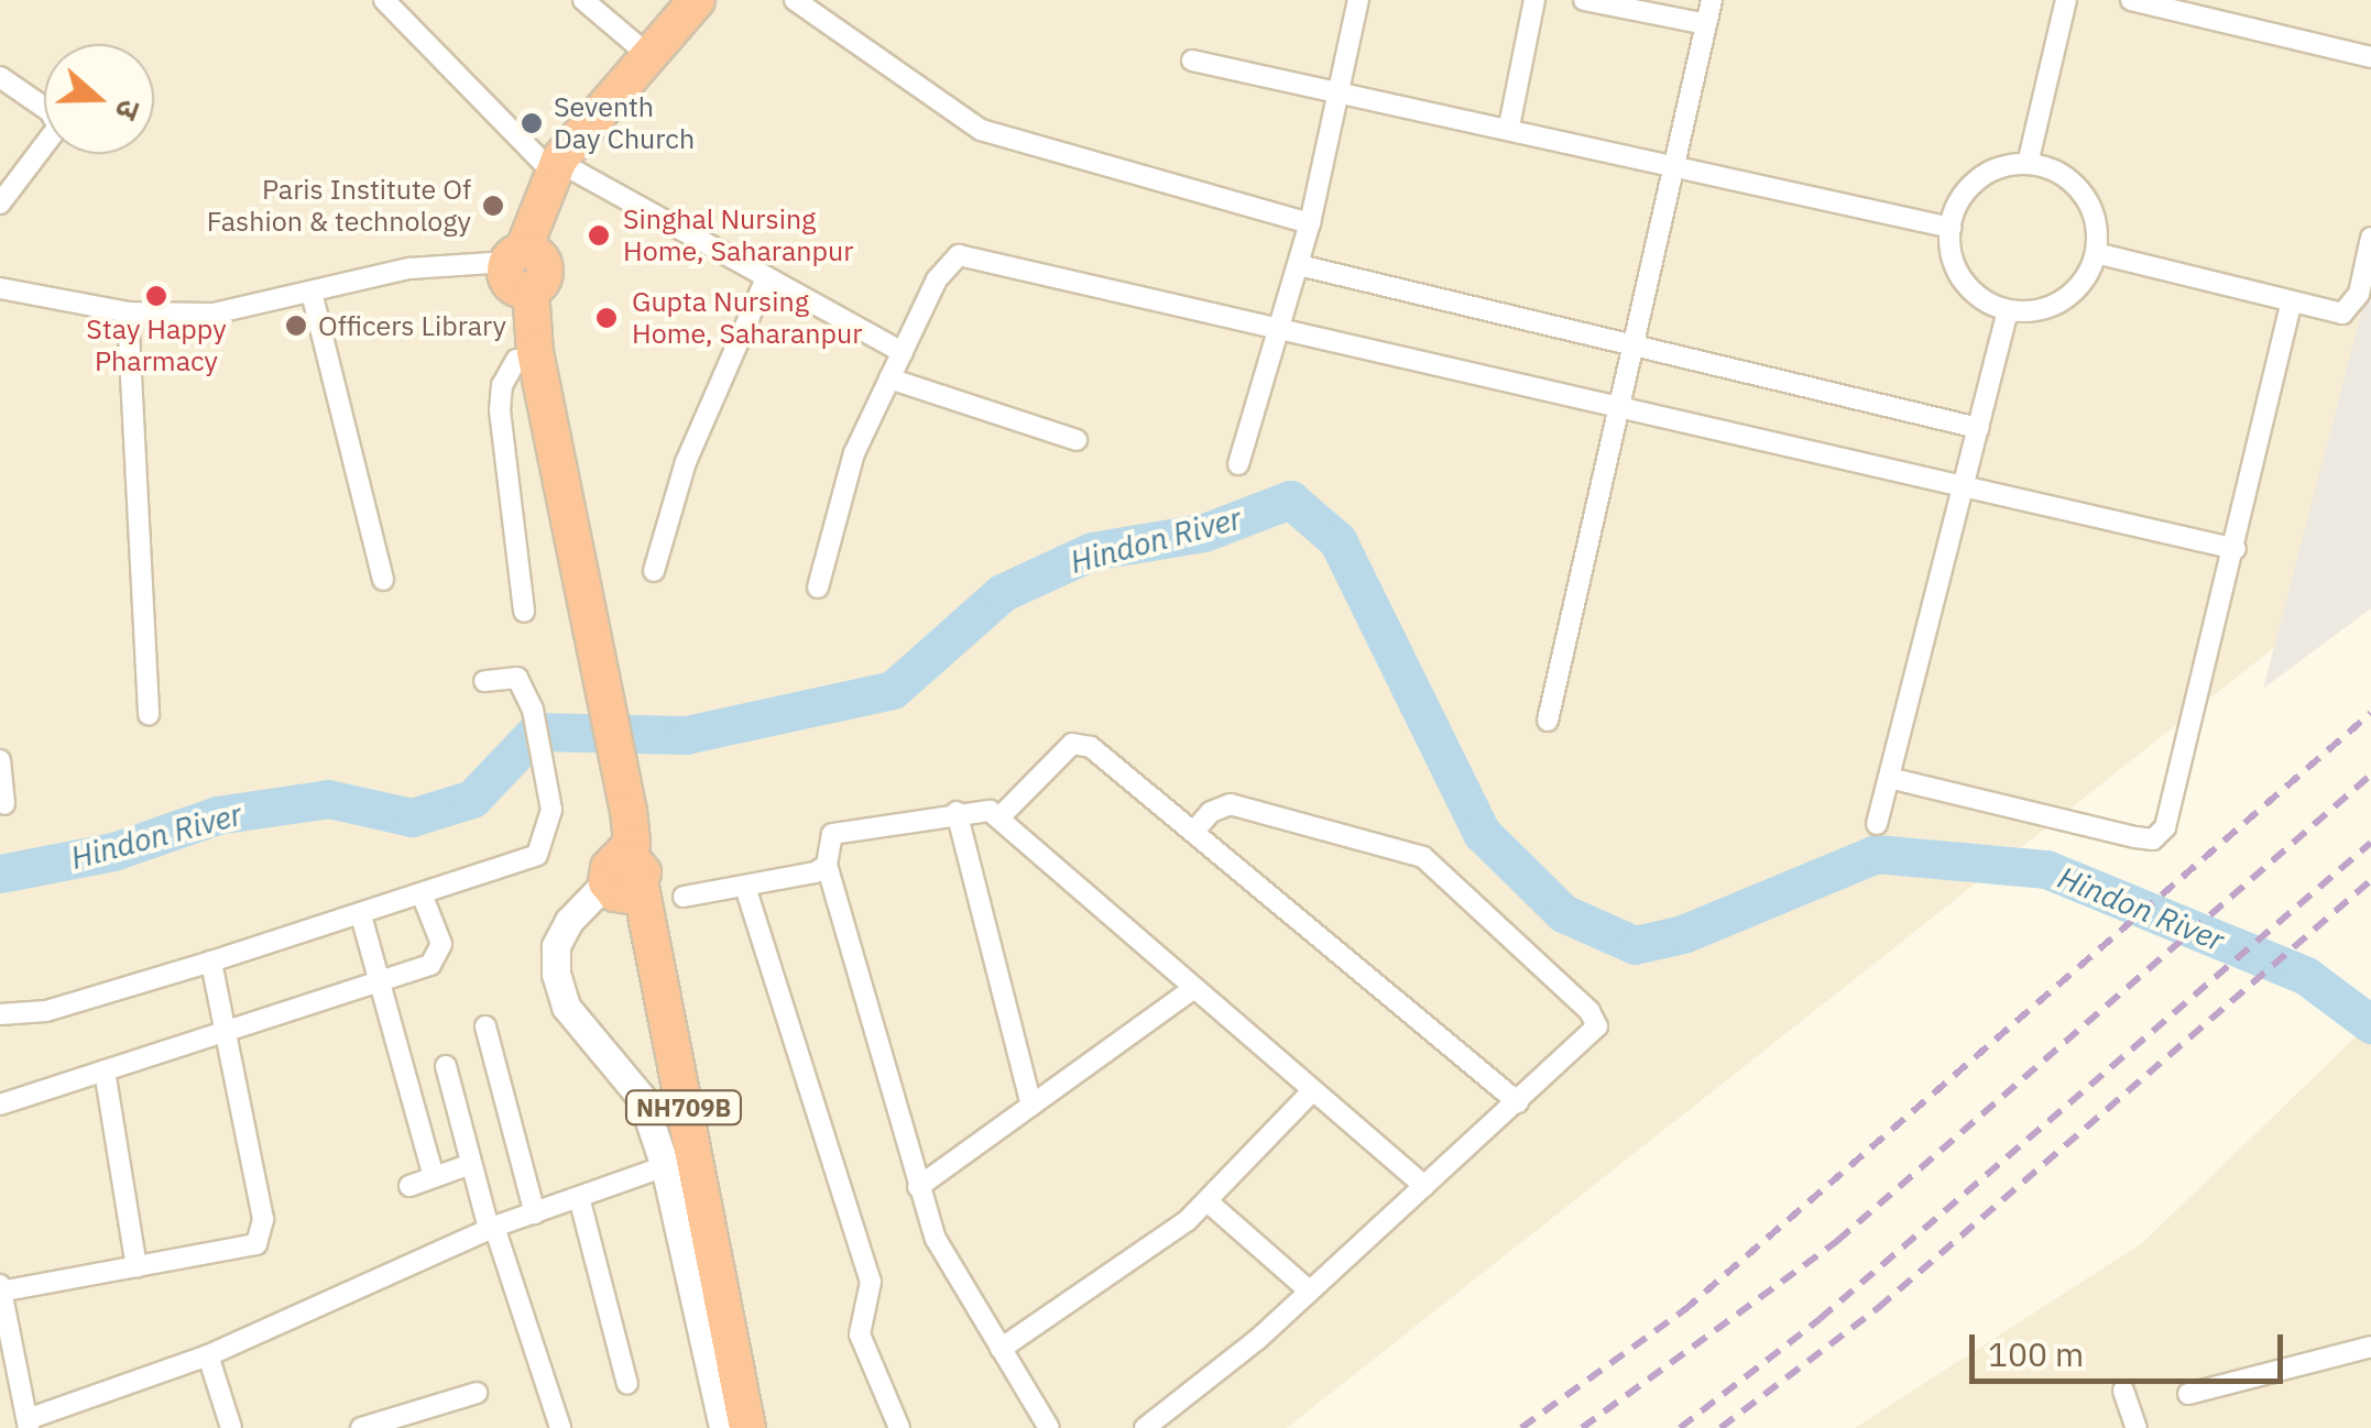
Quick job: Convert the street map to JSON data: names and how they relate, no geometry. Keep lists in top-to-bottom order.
{
  "streets": {
    "highway": ["NH709B"]
  },
  "water": ["Hindon River"],
  "places": [
    "Seventh Day Church",
    "Paris Institute Of Fashion & technology",
    "Singhal Nursing Home, Saharanpur",
    "Stay Happy Pharmacy",
    "Gupta Nursing Home, Saharanpur",
    "Officers Library"
  ],
  "scale_bar": "100 m",
  "north": "right"
}
